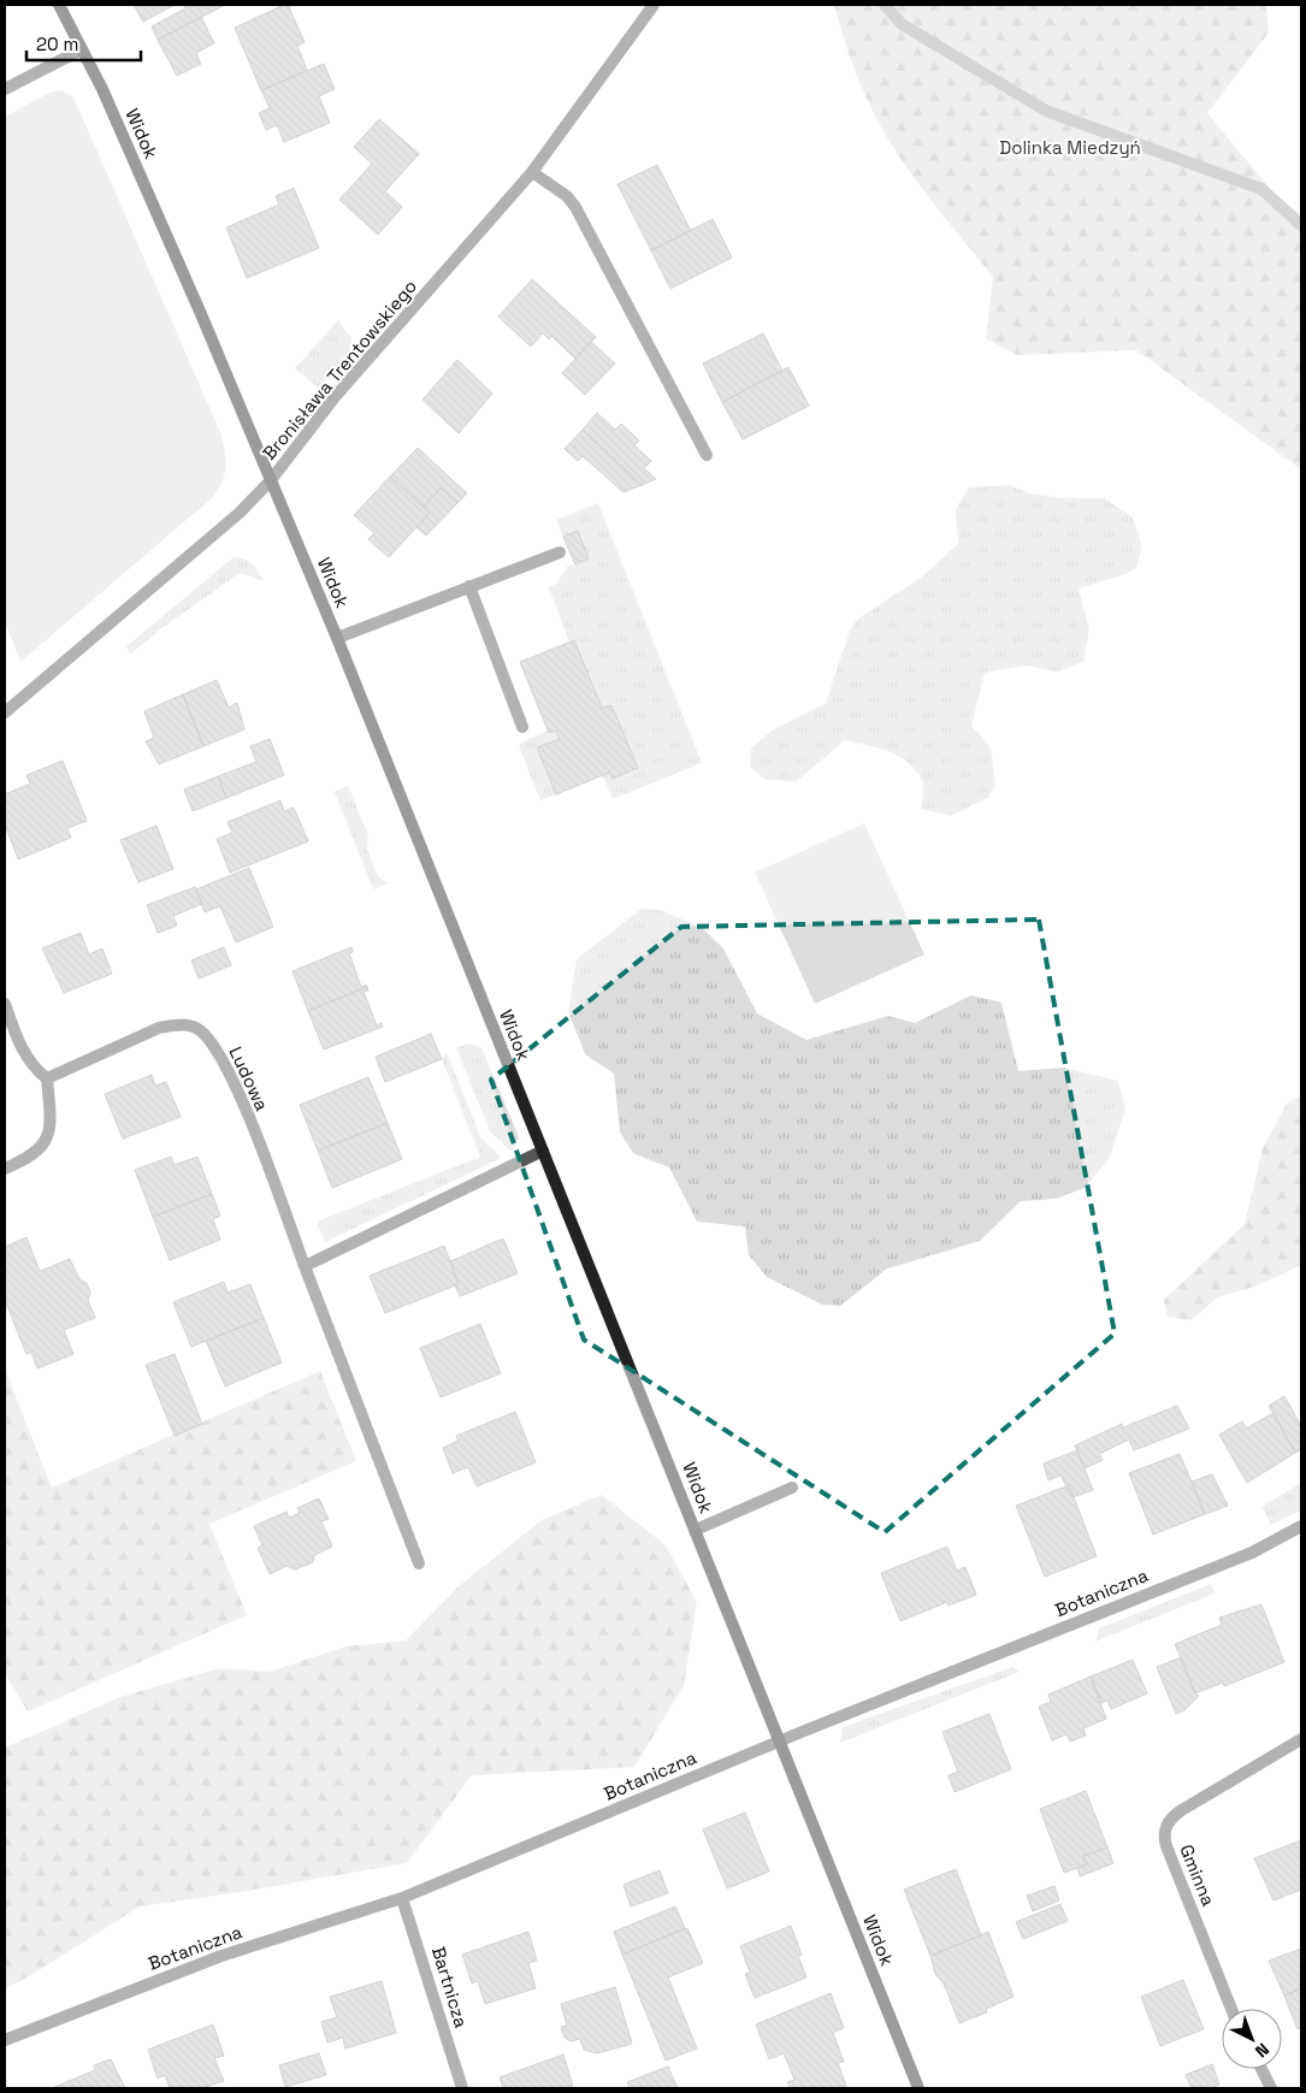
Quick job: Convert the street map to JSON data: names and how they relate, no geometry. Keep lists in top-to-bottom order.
{
  "streets": {
    "street": [
      "Widok",
      "Bronisława Trentowskiego",
      "Ludowa",
      "Botaniczna",
      "Gminna",
      "Bartnicza"
    ]
  },
  "crossings": [
    ["Widok", "Bronisława Trentowskiego"],
    ["Widok", "Botaniczna"],
    ["Botaniczna", "Bartnicza"]
  ],
  "parks": ["Dolinka Miedzyń"],
  "scale_bar": "20 m",
  "north": "bottom right"
}
